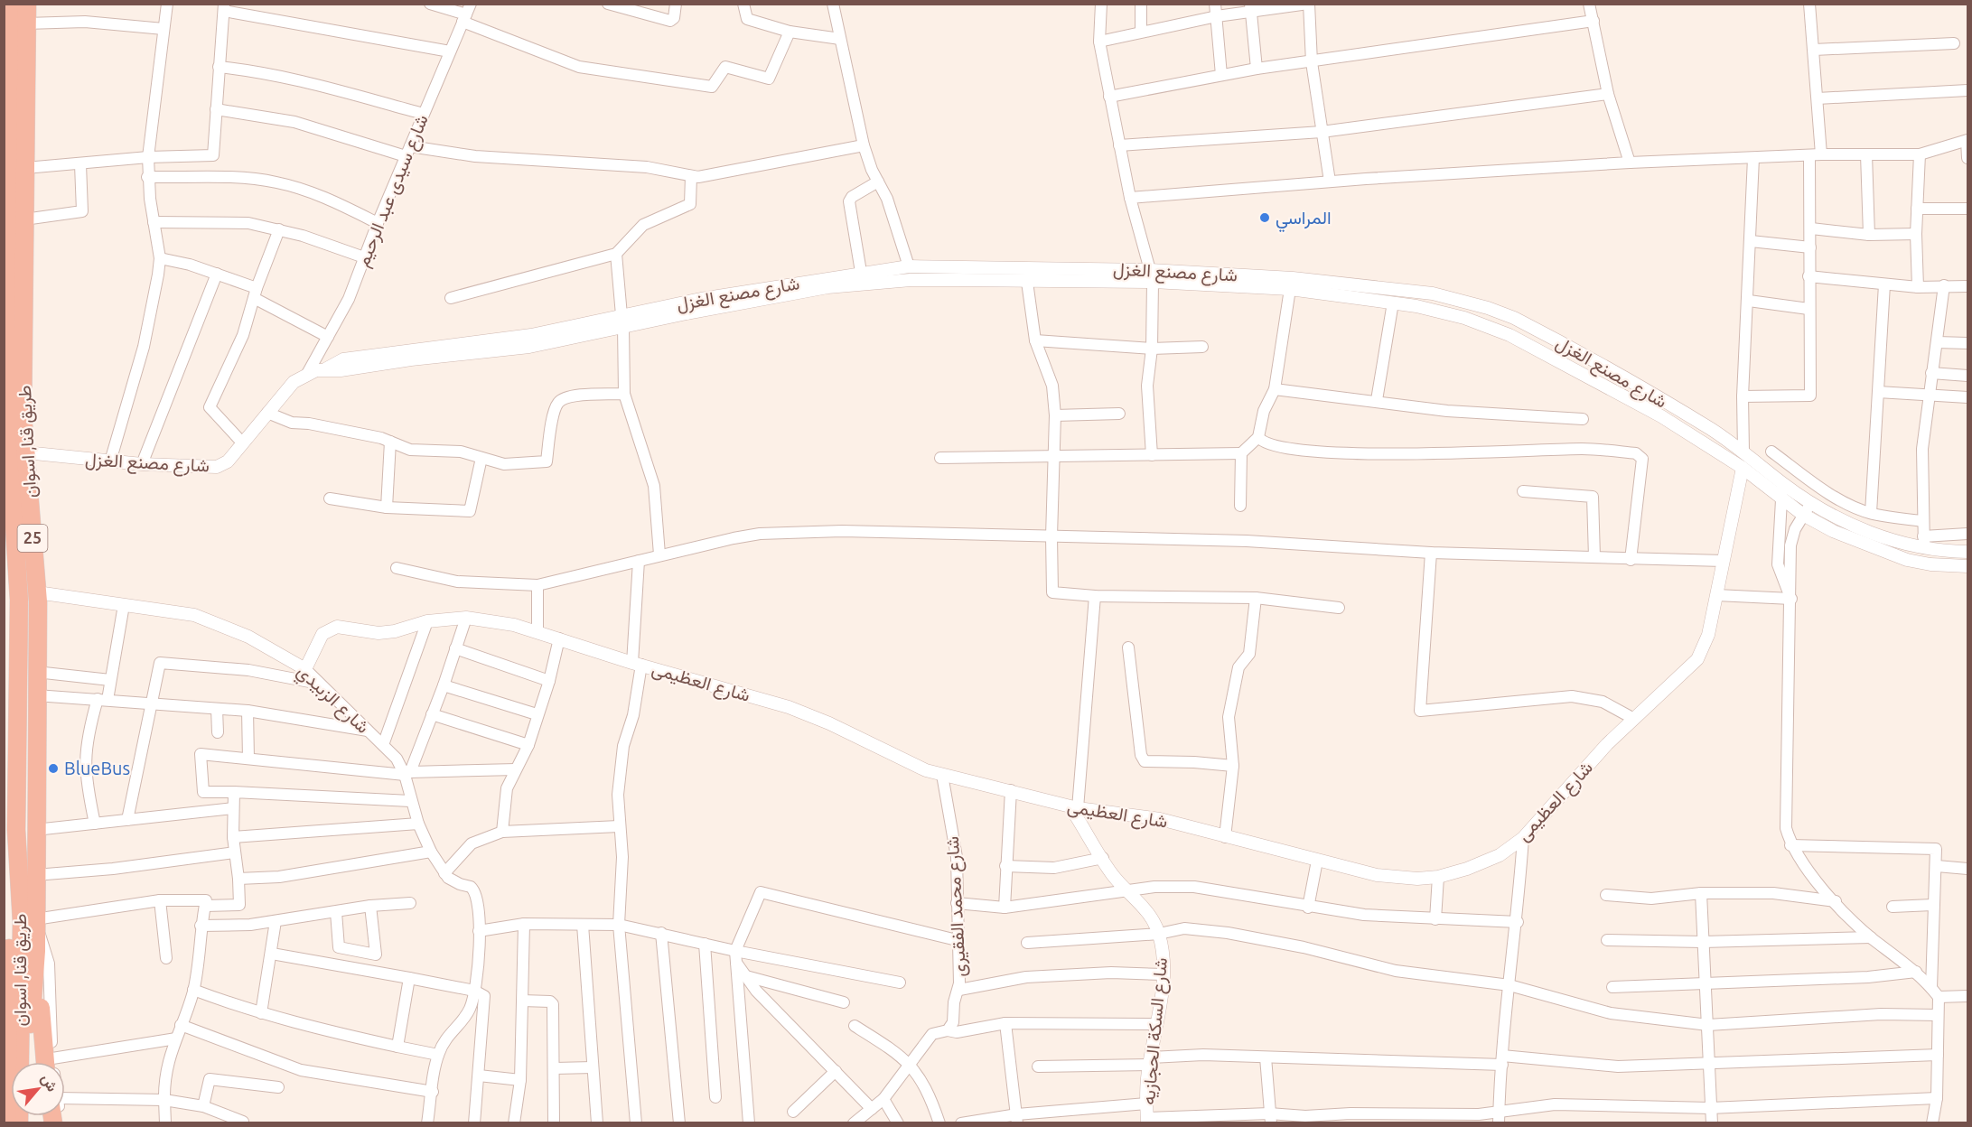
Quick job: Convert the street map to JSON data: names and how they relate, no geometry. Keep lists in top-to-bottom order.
{
  "streets": {
    "highway": ["طريق قنا, اسوان", "25"],
    "street": [
      "شارع سيدى عبد الرحيم",
      "شارع مصنع الغزل",
      "شارع العظيمى",
      "شارع الزبيدي",
      "شارع محمد الفقيرى",
      "شارع السكة الحجازيه"
    ]
  },
  "crossings": [
    ["شارع سيدى عبد الرحيم", "شارع مصنع الغزل"],
    ["شارع مصنع الغزل", "طريق قنا, اسوان"],
    ["شارع مصنع الغزل", "شارع العظيمى"],
    ["طريق قنا, اسوان", "شارع الزبيدي"],
    ["شارع العظيمى", "شارع الزبيدي"],
    ["شارع العظيمى", "شارع محمد الفقيرى"],
    ["شارع العظيمى", "شارع السكة الحجازيه"]
  ],
  "places": ["المراسي", "BlueBus"],
  "north": "top right"
}
